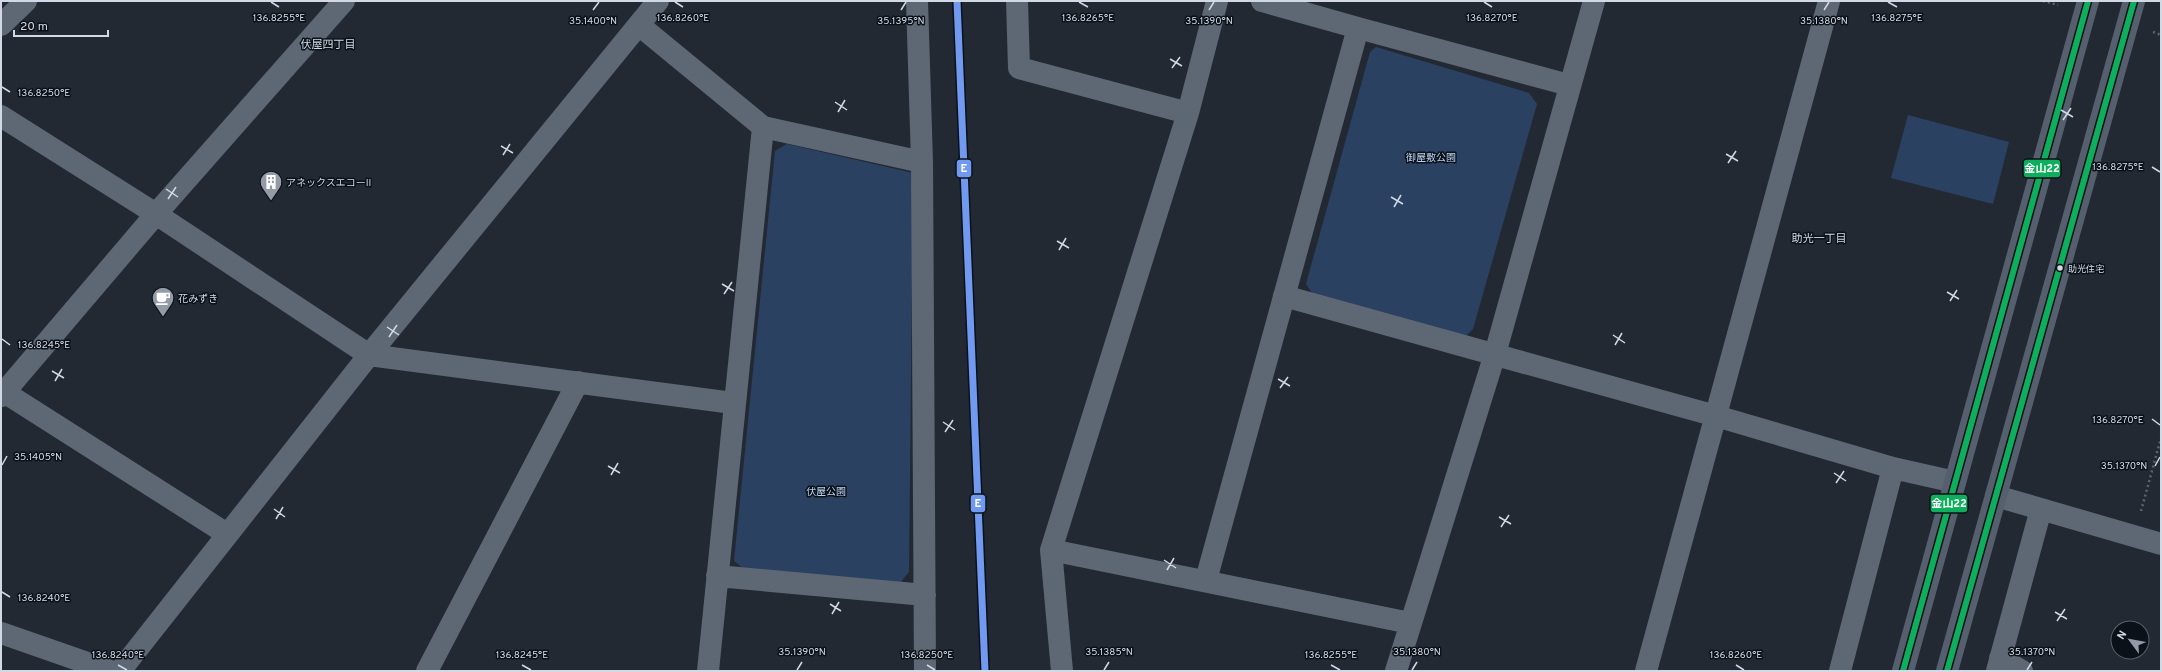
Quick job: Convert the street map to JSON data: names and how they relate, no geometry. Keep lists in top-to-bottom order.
{
  "districts": ["伏屋四丁目", "助光一丁目"],
  "parks": ["御屋敷公園", "伏屋公園"],
  "places": {
    "building": ["アネックスエコーII"],
    "other": ["助光住宅"],
    "cafe": ["花みずき"]
  },
  "lines": ["transit line E", "transit line 金山22"],
  "scale_bar": "20 m",
  "north": "top left",
  "coordinates": [
    "136.8260°E",
    "136.8265°E",
    "136.8270°E",
    "136.8275°E",
    "136.8255°E",
    "35.1400°N",
    "35.1395°N",
    "35.1390°N",
    "35.1380°N",
    "136.8250°E",
    "136.8245°E",
    "35.1405°N",
    "35.1370°N",
    "136.8240°E",
    "35.1385°N"
  ]
}
